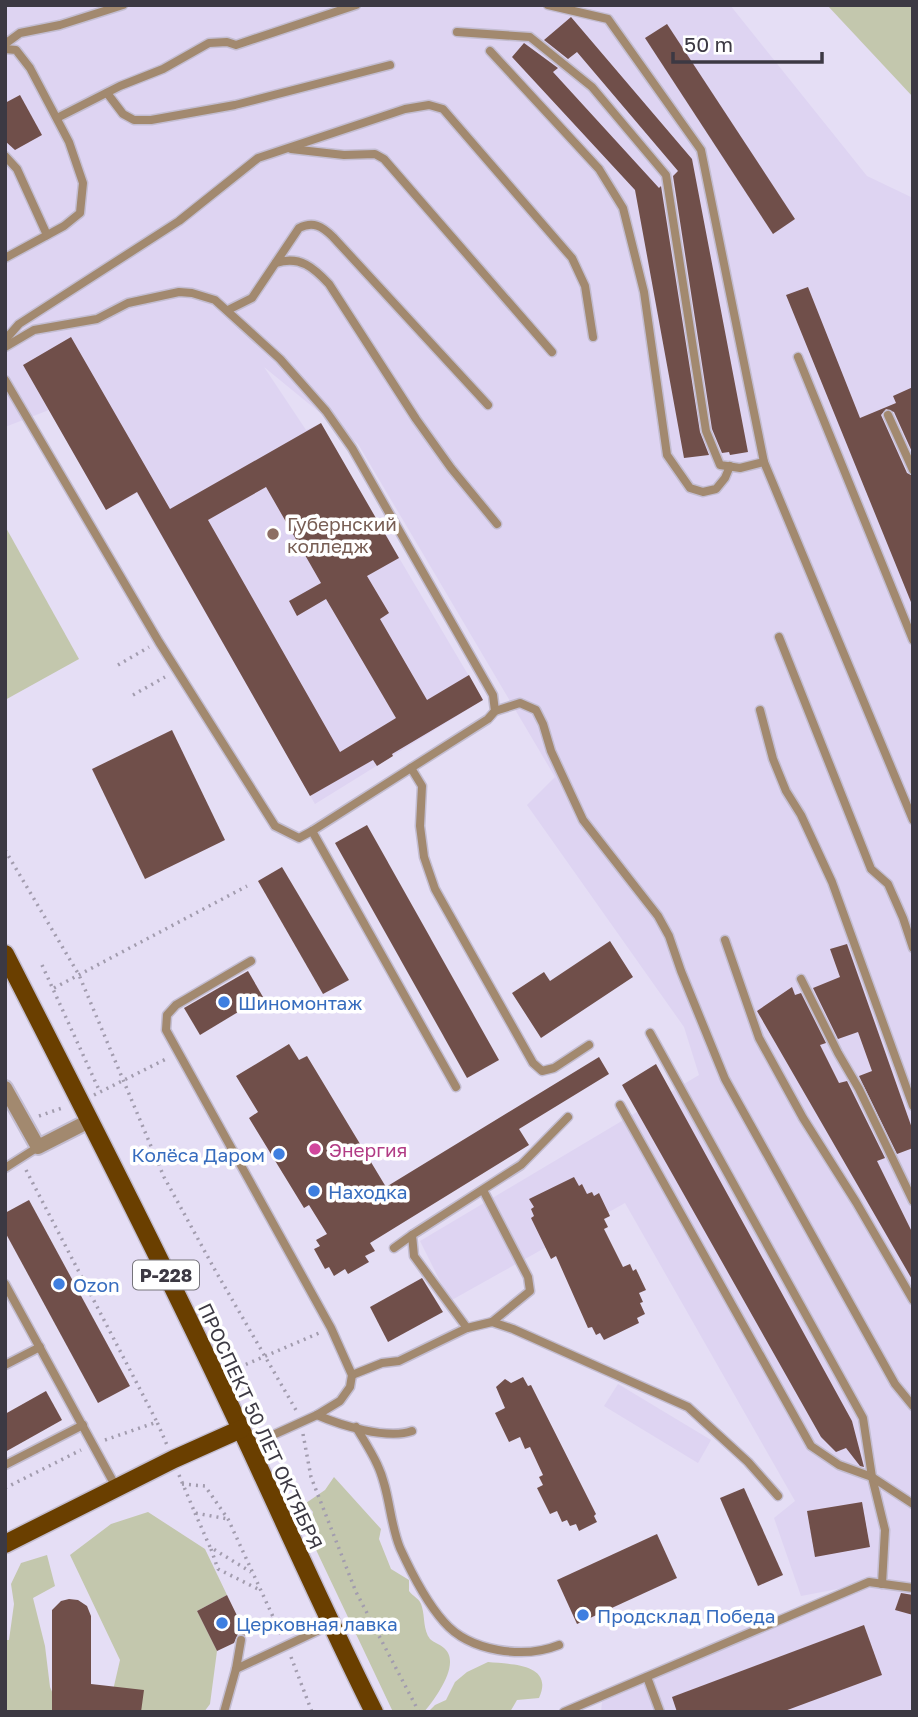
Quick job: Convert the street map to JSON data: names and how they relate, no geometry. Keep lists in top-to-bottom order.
{
  "streets": {
    "main road": ["Р-228", "ПРОСПЕКТ 50 ЛЕТ ОКТЯБРЯ"]
  },
  "places": [
    "Губернский колледж",
    "Шиномонтаж",
    "Энергия",
    "Колёса Даром",
    "Находка",
    "Ozon",
    "Продсклад Победа",
    "Церковная лавка"
  ],
  "scale_bar": "50 m"
}
